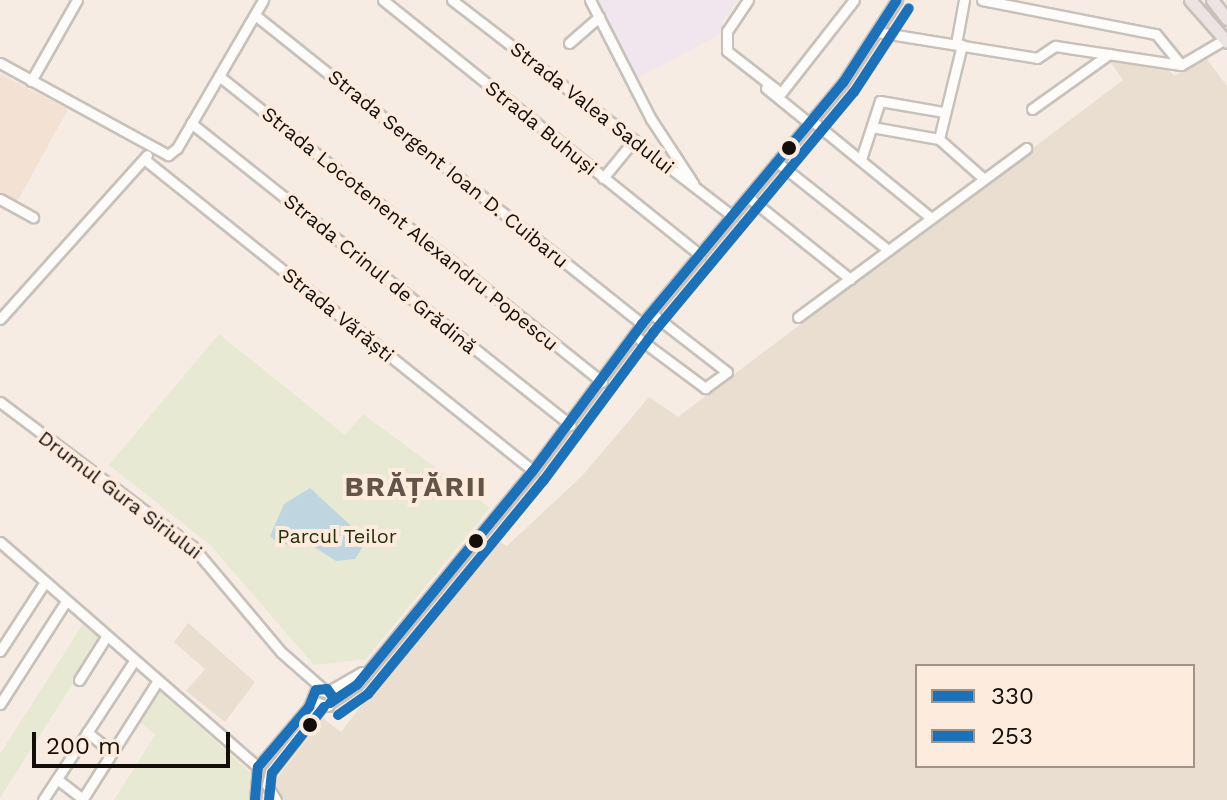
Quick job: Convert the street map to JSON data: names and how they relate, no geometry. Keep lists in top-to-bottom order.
{
  "streets": {
    "street": [
      "Strada Valea Sadului",
      "Strada Buhuși",
      "Strada Sergent Ioan D. Cuibaru",
      "Strada Locotenent Alexandru Popescu",
      "Strada Crinul de Grădină",
      "Strada Vărăști",
      "Drumul Gura Siriului"
    ]
  },
  "districts": ["BRĂȚĂRII"],
  "parks": ["Parcul Teilor"],
  "lines": ["transit line 330", "transit line 253"],
  "legend": ["330", "253"],
  "scale_bar": "200 m"
}
